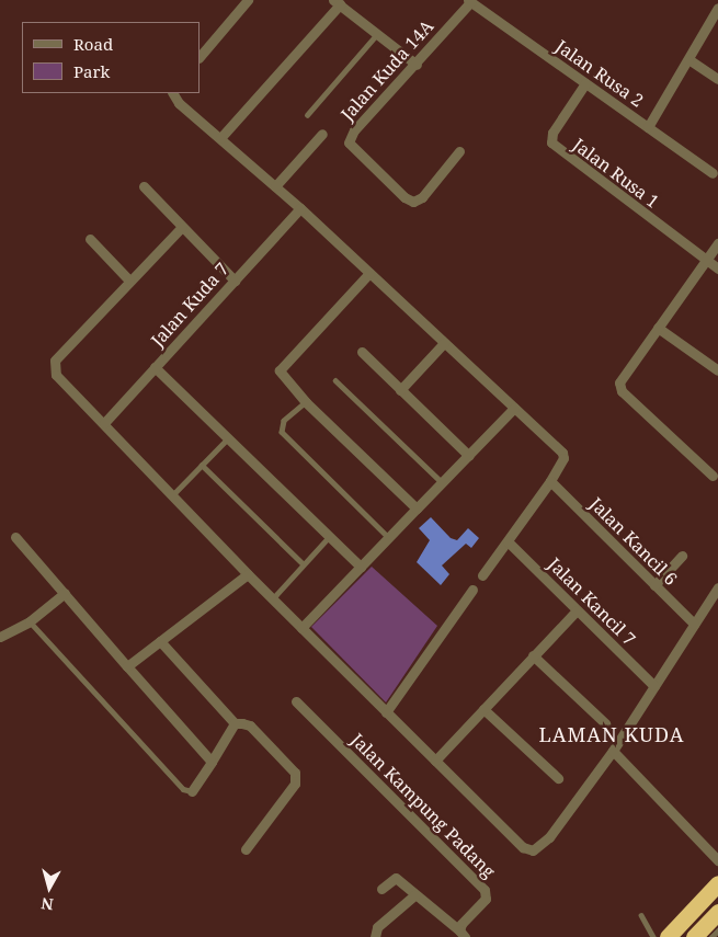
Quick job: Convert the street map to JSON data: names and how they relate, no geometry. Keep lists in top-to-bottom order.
{
  "streets": {
    "street": [
      "Jalan Kuda 14A",
      "Jalan Rusa 2",
      "Jalan Rusa 1",
      "Jalan Kuda 7",
      "Jalan Kancil 6",
      "Jalan Kancil 7",
      "Jalan Kampung Padang"
    ]
  },
  "crossings": [
    ["Jalan Kuda 14A", "Jalan Rusa 2"],
    ["Jalan Rusa 2", "Jalan Rusa 1"]
  ],
  "districts": ["LAMAN KUDA"],
  "legend": ["Road", "Park"],
  "north": "bottom"
}
